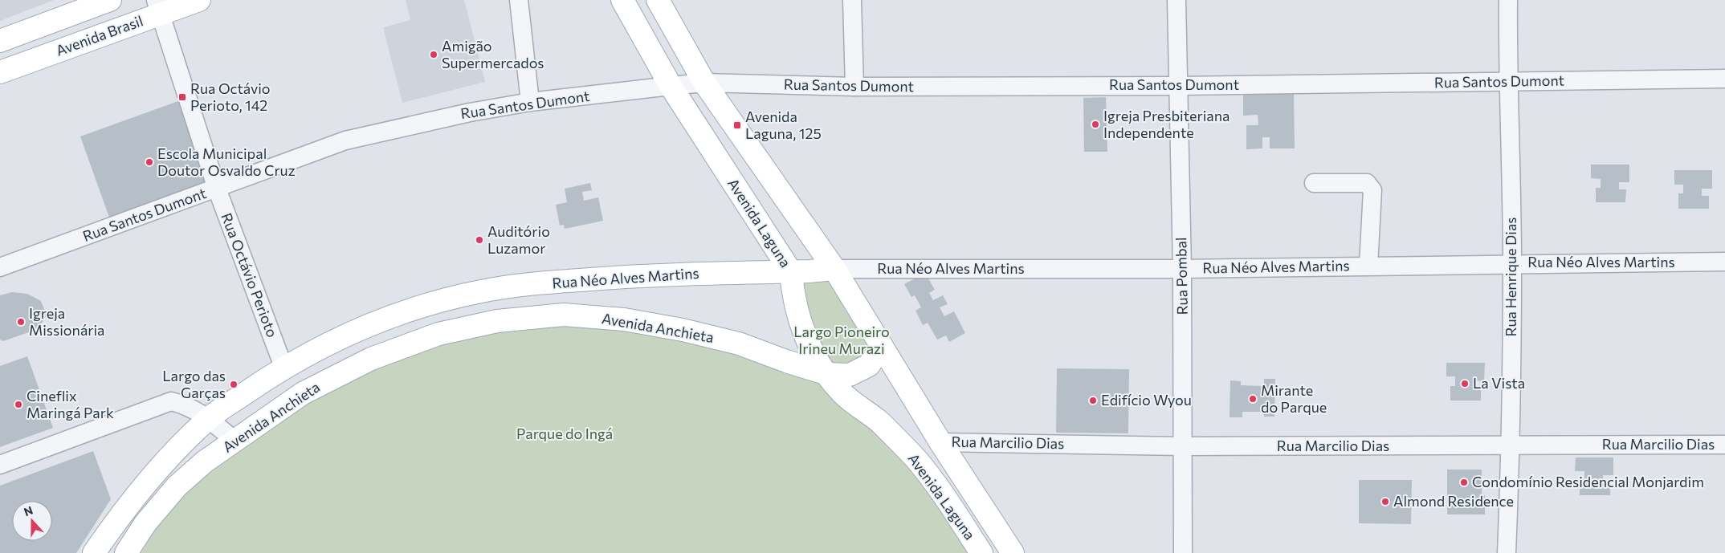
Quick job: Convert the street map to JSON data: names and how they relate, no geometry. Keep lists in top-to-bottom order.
{
  "streets": {
    "main road": [
      "Avenida Brasil",
      "Avenida Laguna",
      "Rua Néo Alves Martins",
      "Avenida Anchieta"
    ],
    "street": [
      "Rua Santos Dumont",
      "Rua Octávio Perioto",
      "Rua Pombal",
      "Rua Henrique Dias",
      "Rua Marcilio Dias"
    ]
  },
  "crossings": [
    ["Avenida Brasil", "Rua Octávio Perioto"],
    ["Rua Santos Dumont", "Avenida Laguna"],
    ["Rua Santos Dumont", "Rua Octávio Perioto"],
    ["Rua Santos Dumont", "Rua Pombal"],
    ["Rua Santos Dumont", "Rua Henrique Dias"],
    ["Avenida Laguna", "Rua Néo Alves Martins"],
    ["Avenida Laguna", "Avenida Anchieta"],
    ["Avenida Laguna", "Rua Marcilio Dias"],
    ["Rua Néo Alves Martins", "Rua Octávio Perioto"],
    ["Rua Néo Alves Martins", "Rua Pombal"],
    ["Rua Néo Alves Martins", "Rua Henrique Dias"],
    ["Rua Pombal", "Rua Marcilio Dias"],
    ["Rua Henrique Dias", "Rua Marcilio Dias"]
  ],
  "parks": ["Largo Pioneiro Irineu Murazi", "Parque do Ingá"],
  "places": {
    "other": [
      "Amigão Supermercados",
      "Igreja Presbiteriana Independente",
      "Escola Municipal Doutor Osvaldo Cruz",
      "Auditório Luzamor",
      "Igreja Missionária",
      "La Vista",
      "Largo das Garças",
      "Mirante do Parque",
      "Edifício Wyou",
      "Cineflix Maringá Park",
      "Condomínio Residencial Monjardim",
      "Almond Residence"
    ],
    "transit": ["Rua Octávio Perioto, 142", "Avenida Laguna, 125"]
  },
  "north": "top"
}
